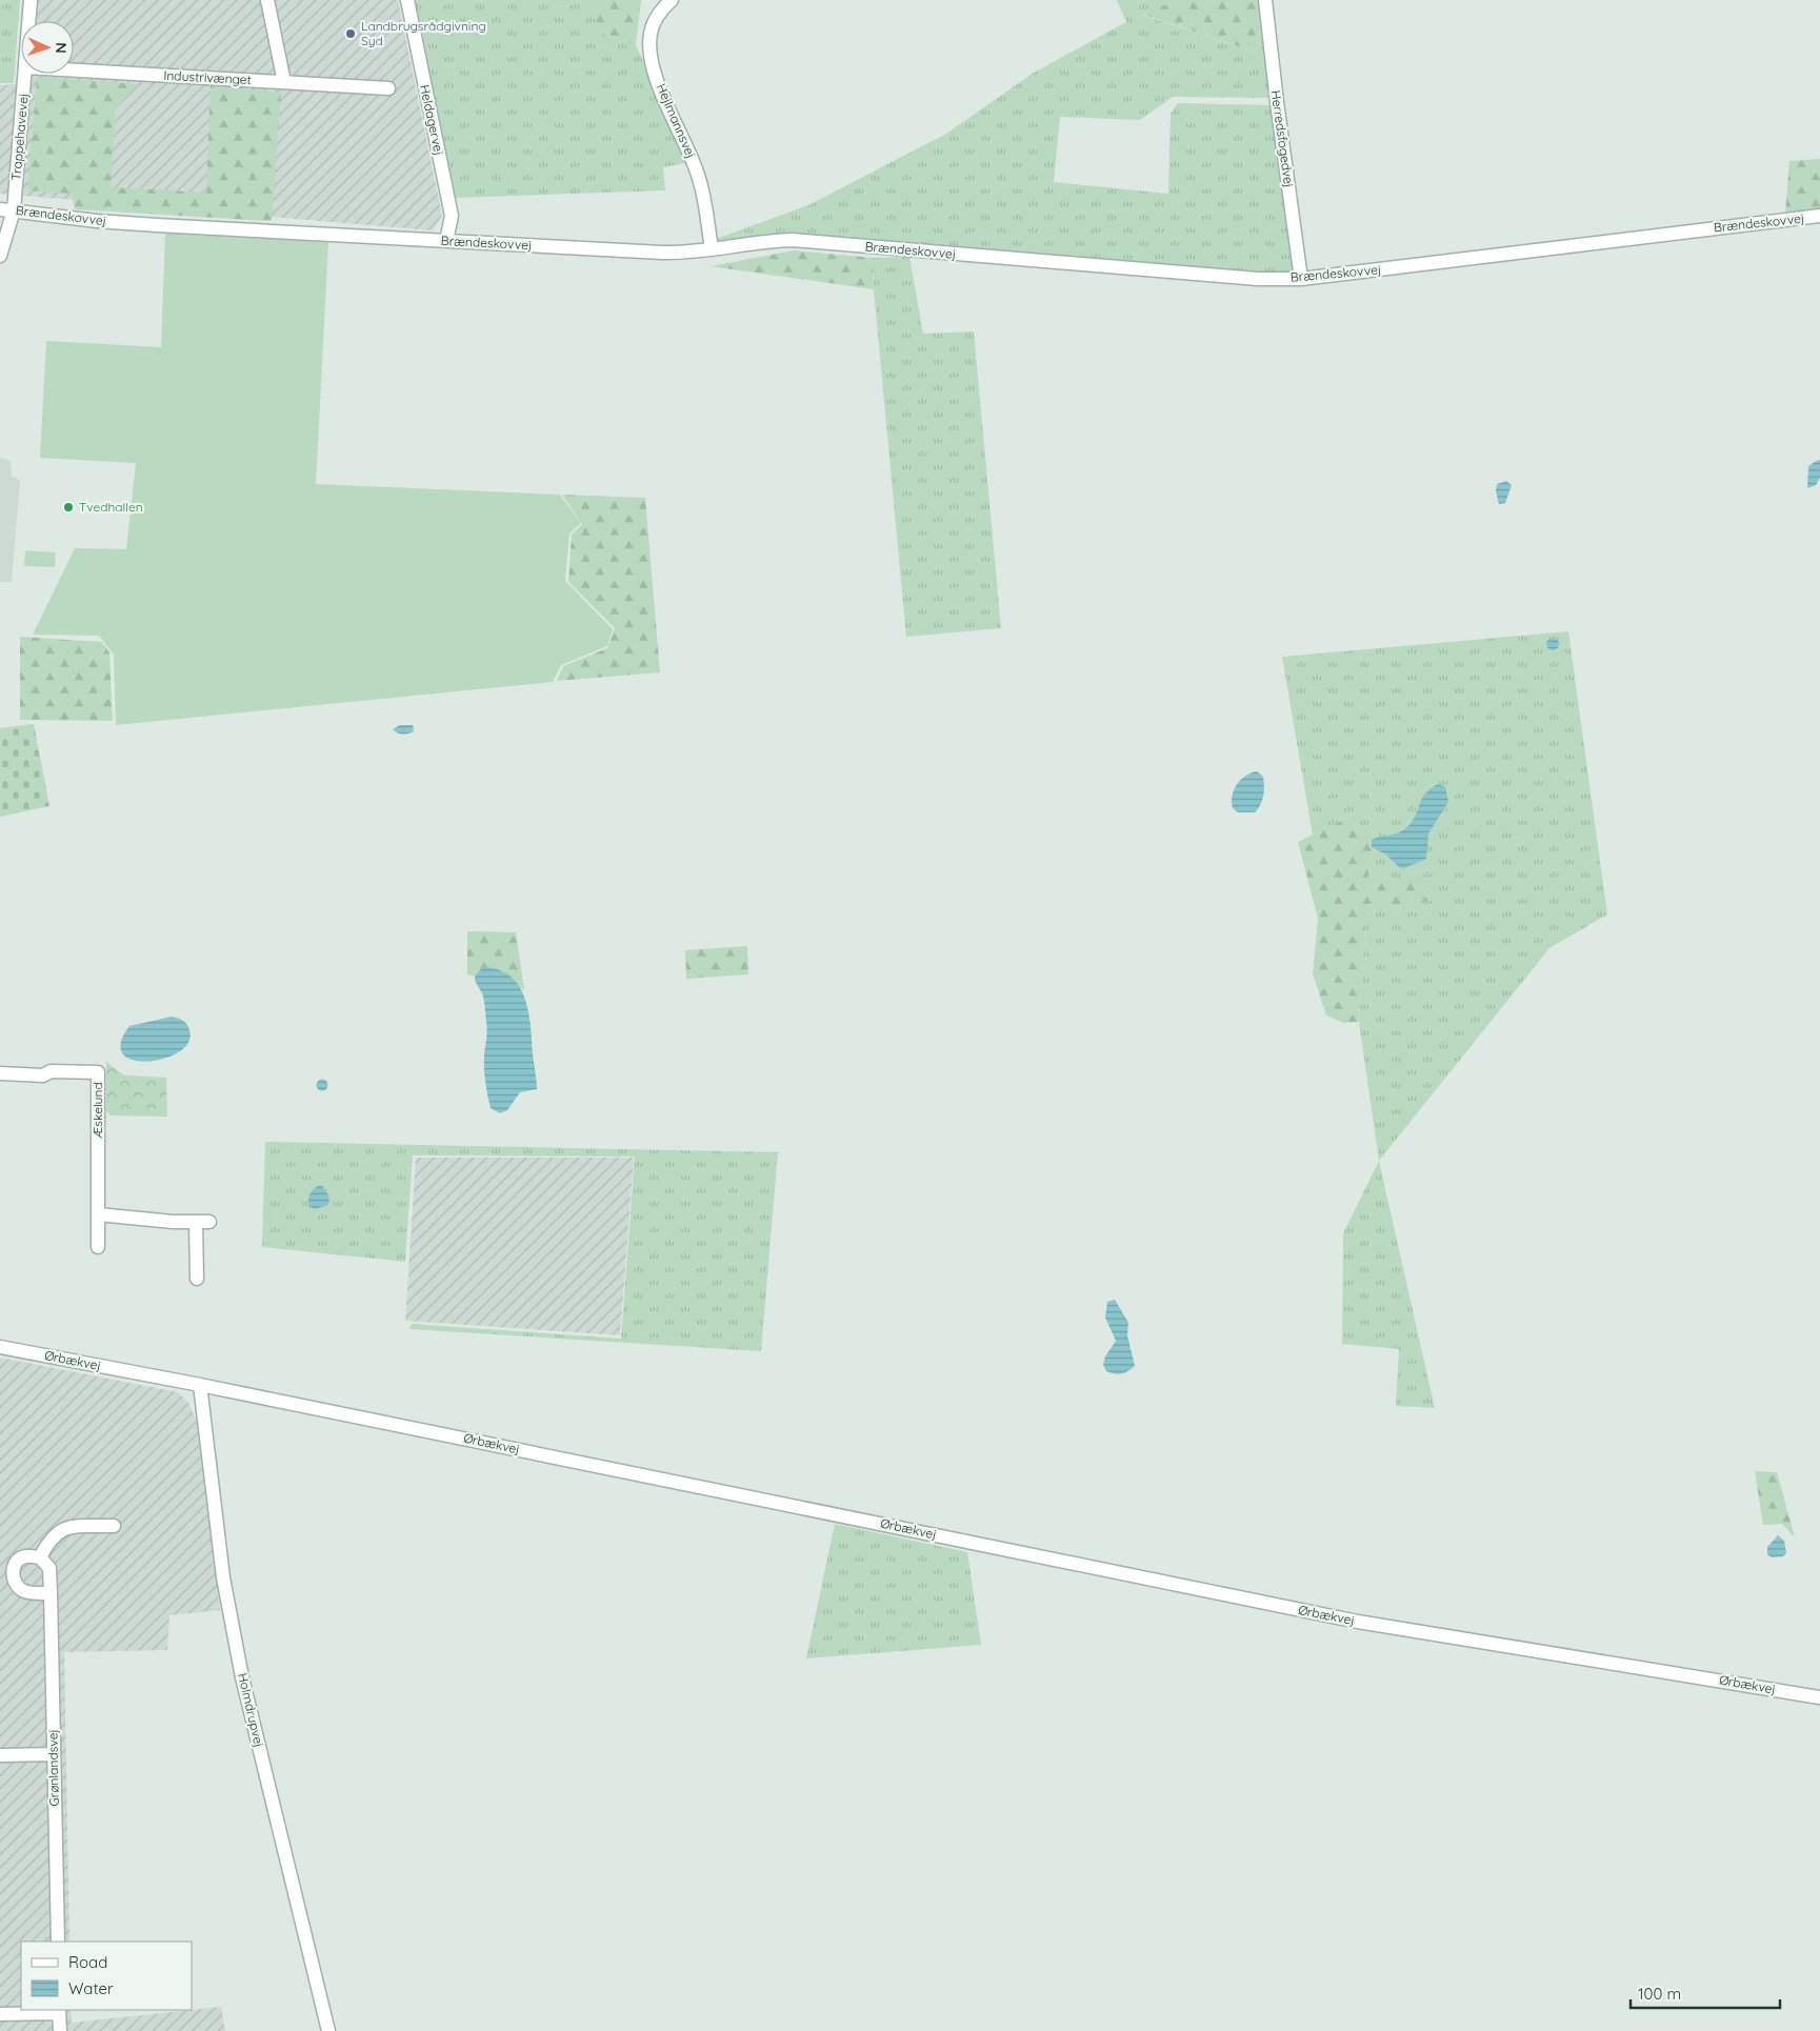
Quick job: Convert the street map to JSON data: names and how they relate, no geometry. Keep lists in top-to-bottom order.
{
  "streets": {
    "street": [
      "Industrivænget",
      "Heldagervej",
      "Hejlmannsvej",
      "Trappehavevej",
      "Herredsfogedvej",
      "Brændeskovvej",
      "Æskelund",
      "Ørbækvej",
      "Holmdrupvej",
      "Grønlandsvej"
    ]
  },
  "crossings": [
    ["Heldagervej", "Brændeskovvej"],
    ["Hejlmannsvej", "Brændeskovvej"],
    ["Trappehavevej", "Brændeskovvej"],
    ["Herredsfogedvej", "Brændeskovvej"],
    ["Ørbækvej", "Holmdrupvej"]
  ],
  "places": ["Landbrugsrådgivning Syd", "Tvedhallen"],
  "legend": ["Road", "Water"],
  "scale_bar": "100 m",
  "north": "right"
}
